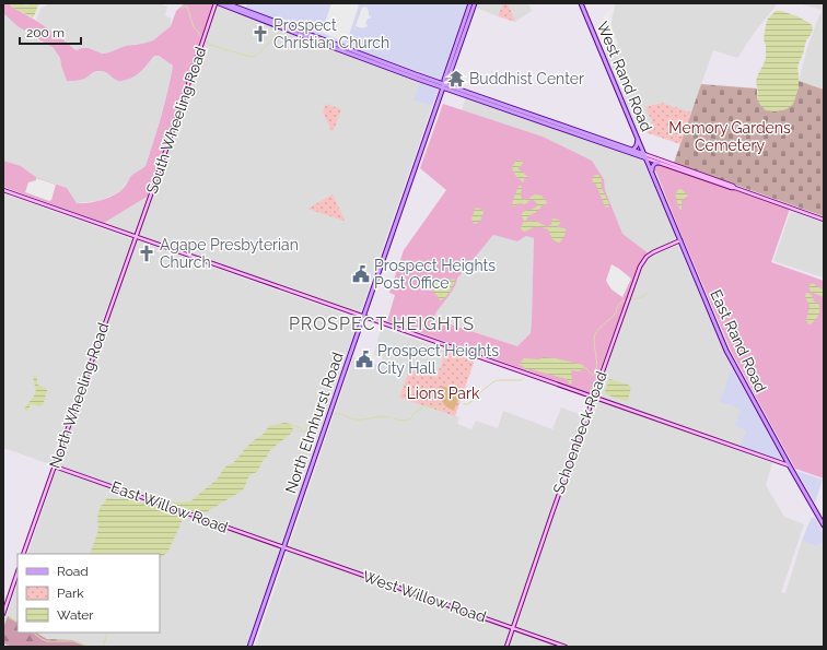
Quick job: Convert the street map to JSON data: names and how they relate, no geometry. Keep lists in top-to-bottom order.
{
  "streets": {
    "main road": [
      "West Rand Road",
      "South Wheeling Road",
      "East Rand Road",
      "North Wheeling Road",
      "North Elmhurst Road",
      "Schoenbeck Road",
      "East Willow Road",
      "West Willow Road"
    ]
  },
  "crossings": [
    ["West Rand Road", "East Rand Road"],
    ["South Wheeling Road", "North Wheeling Road"],
    ["East Rand Road", "Schoenbeck Road"],
    ["North Wheeling Road", "East Willow Road"],
    ["North Elmhurst Road", "East Willow Road"],
    ["North Elmhurst Road", "West Willow Road"],
    ["Schoenbeck Road", "West Willow Road"],
    ["East Willow Road", "West Willow Road"]
  ],
  "districts": ["PROSPECT HEIGHTS"],
  "parks": ["Memory Gardens Cemetery", "Lions Park"],
  "places": {
    "church": ["Prospect Christian Church", "Agape Presbyterian Church"],
    "temple": ["Buddhist Center"],
    "public building": ["Prospect Heights Post Office", "Prospect Heights City Hall"]
  },
  "legend": ["Road", "Park", "Water"],
  "scale_bar": "200 m"
}
